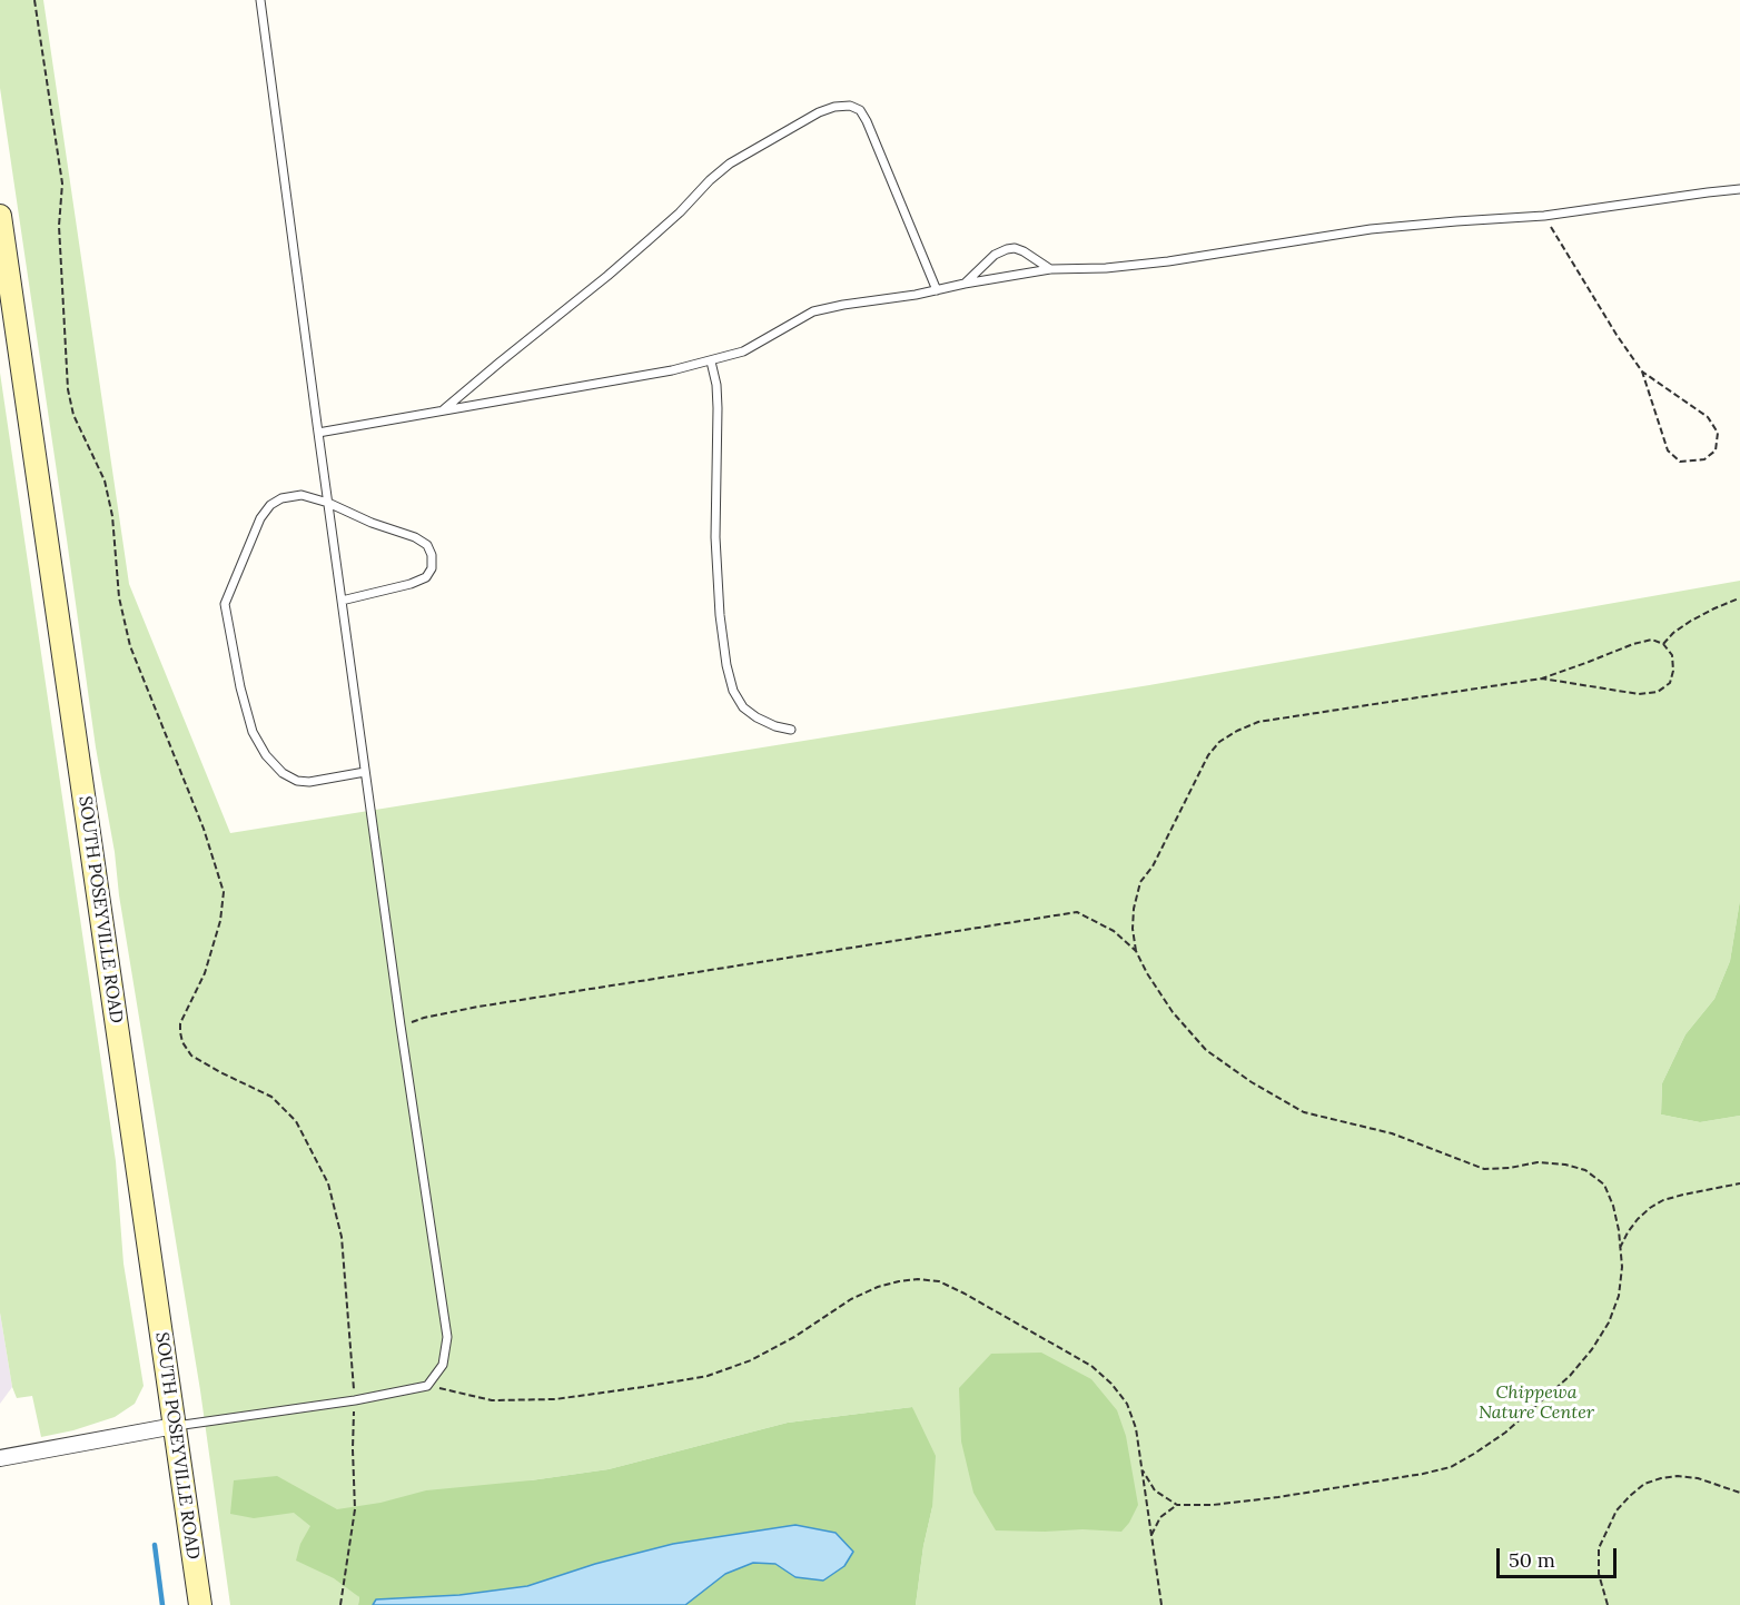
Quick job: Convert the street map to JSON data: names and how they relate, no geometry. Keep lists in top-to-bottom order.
{
  "streets": {
    "main road": ["SOUTH POSEYVILLE ROAD"]
  },
  "parks": ["Chippewa Nature Center"],
  "scale_bar": "50 m"
}
